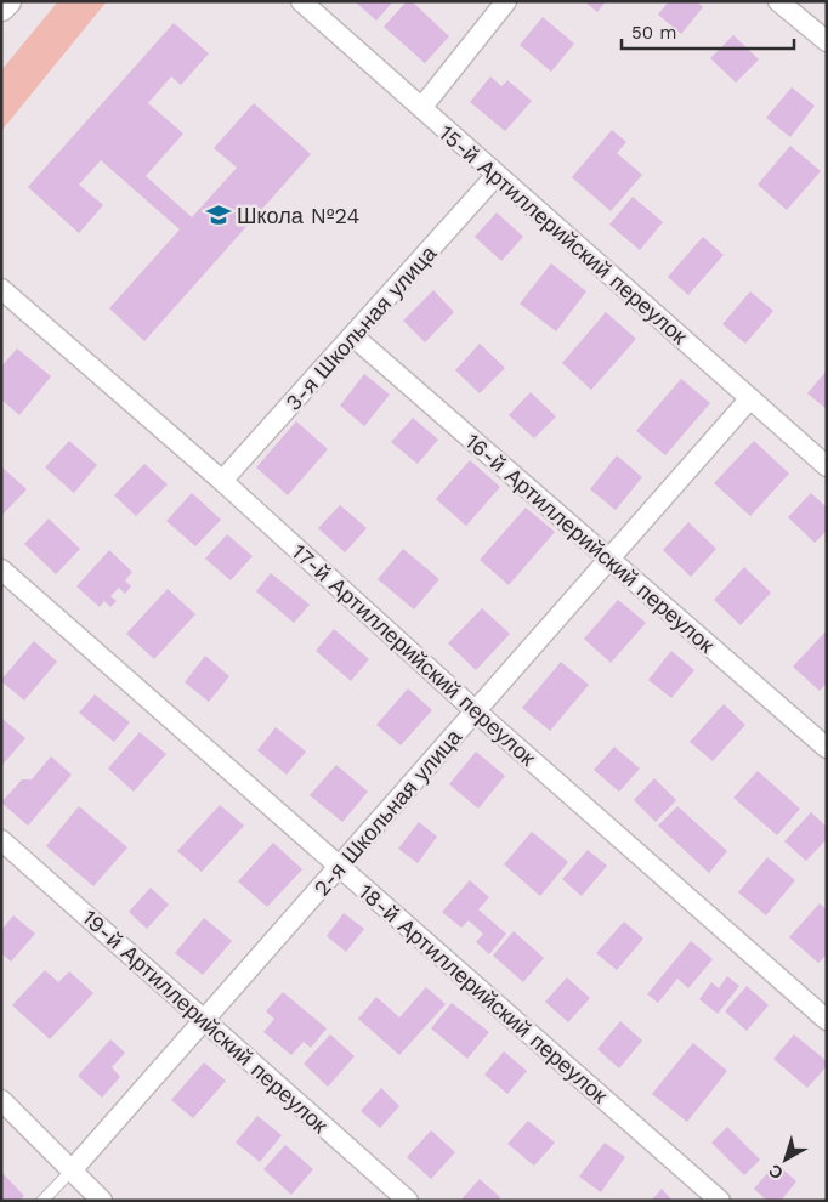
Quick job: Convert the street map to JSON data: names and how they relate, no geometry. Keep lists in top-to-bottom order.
{
  "streets": {
    "street": [
      "15-й Артиллерийский переулок",
      "3-я Школьная улица",
      "16-й Артиллерийский переулок",
      "17-й Артиллерийский переулок",
      "2-я Школьная улица",
      "18-й Артиллерийский переулок",
      "19-й Артиллерийский переулок"
    ]
  },
  "crossings": [
    ["15-й Артиллерийский переулок", "3-я Школьная улица"],
    ["15-й Артиллерийский переулок", "2-я Школьная улица"],
    ["3-я Школьная улица", "16-й Артиллерийский переулок"],
    ["3-я Школьная улица", "17-й Артиллерийский переулок"],
    ["16-й Артиллерийский переулок", "2-я Школьная улица"],
    ["17-й Артиллерийский переулок", "2-я Школьная улица"],
    ["2-я Школьная улица", "18-й Артиллерийский переулок"],
    ["2-я Школьная улица", "19-й Артиллерийский переулок"]
  ],
  "places": {
    "school or university": ["Школа №24"]
  },
  "scale_bar": "50 m",
  "north": "bottom left"
}
